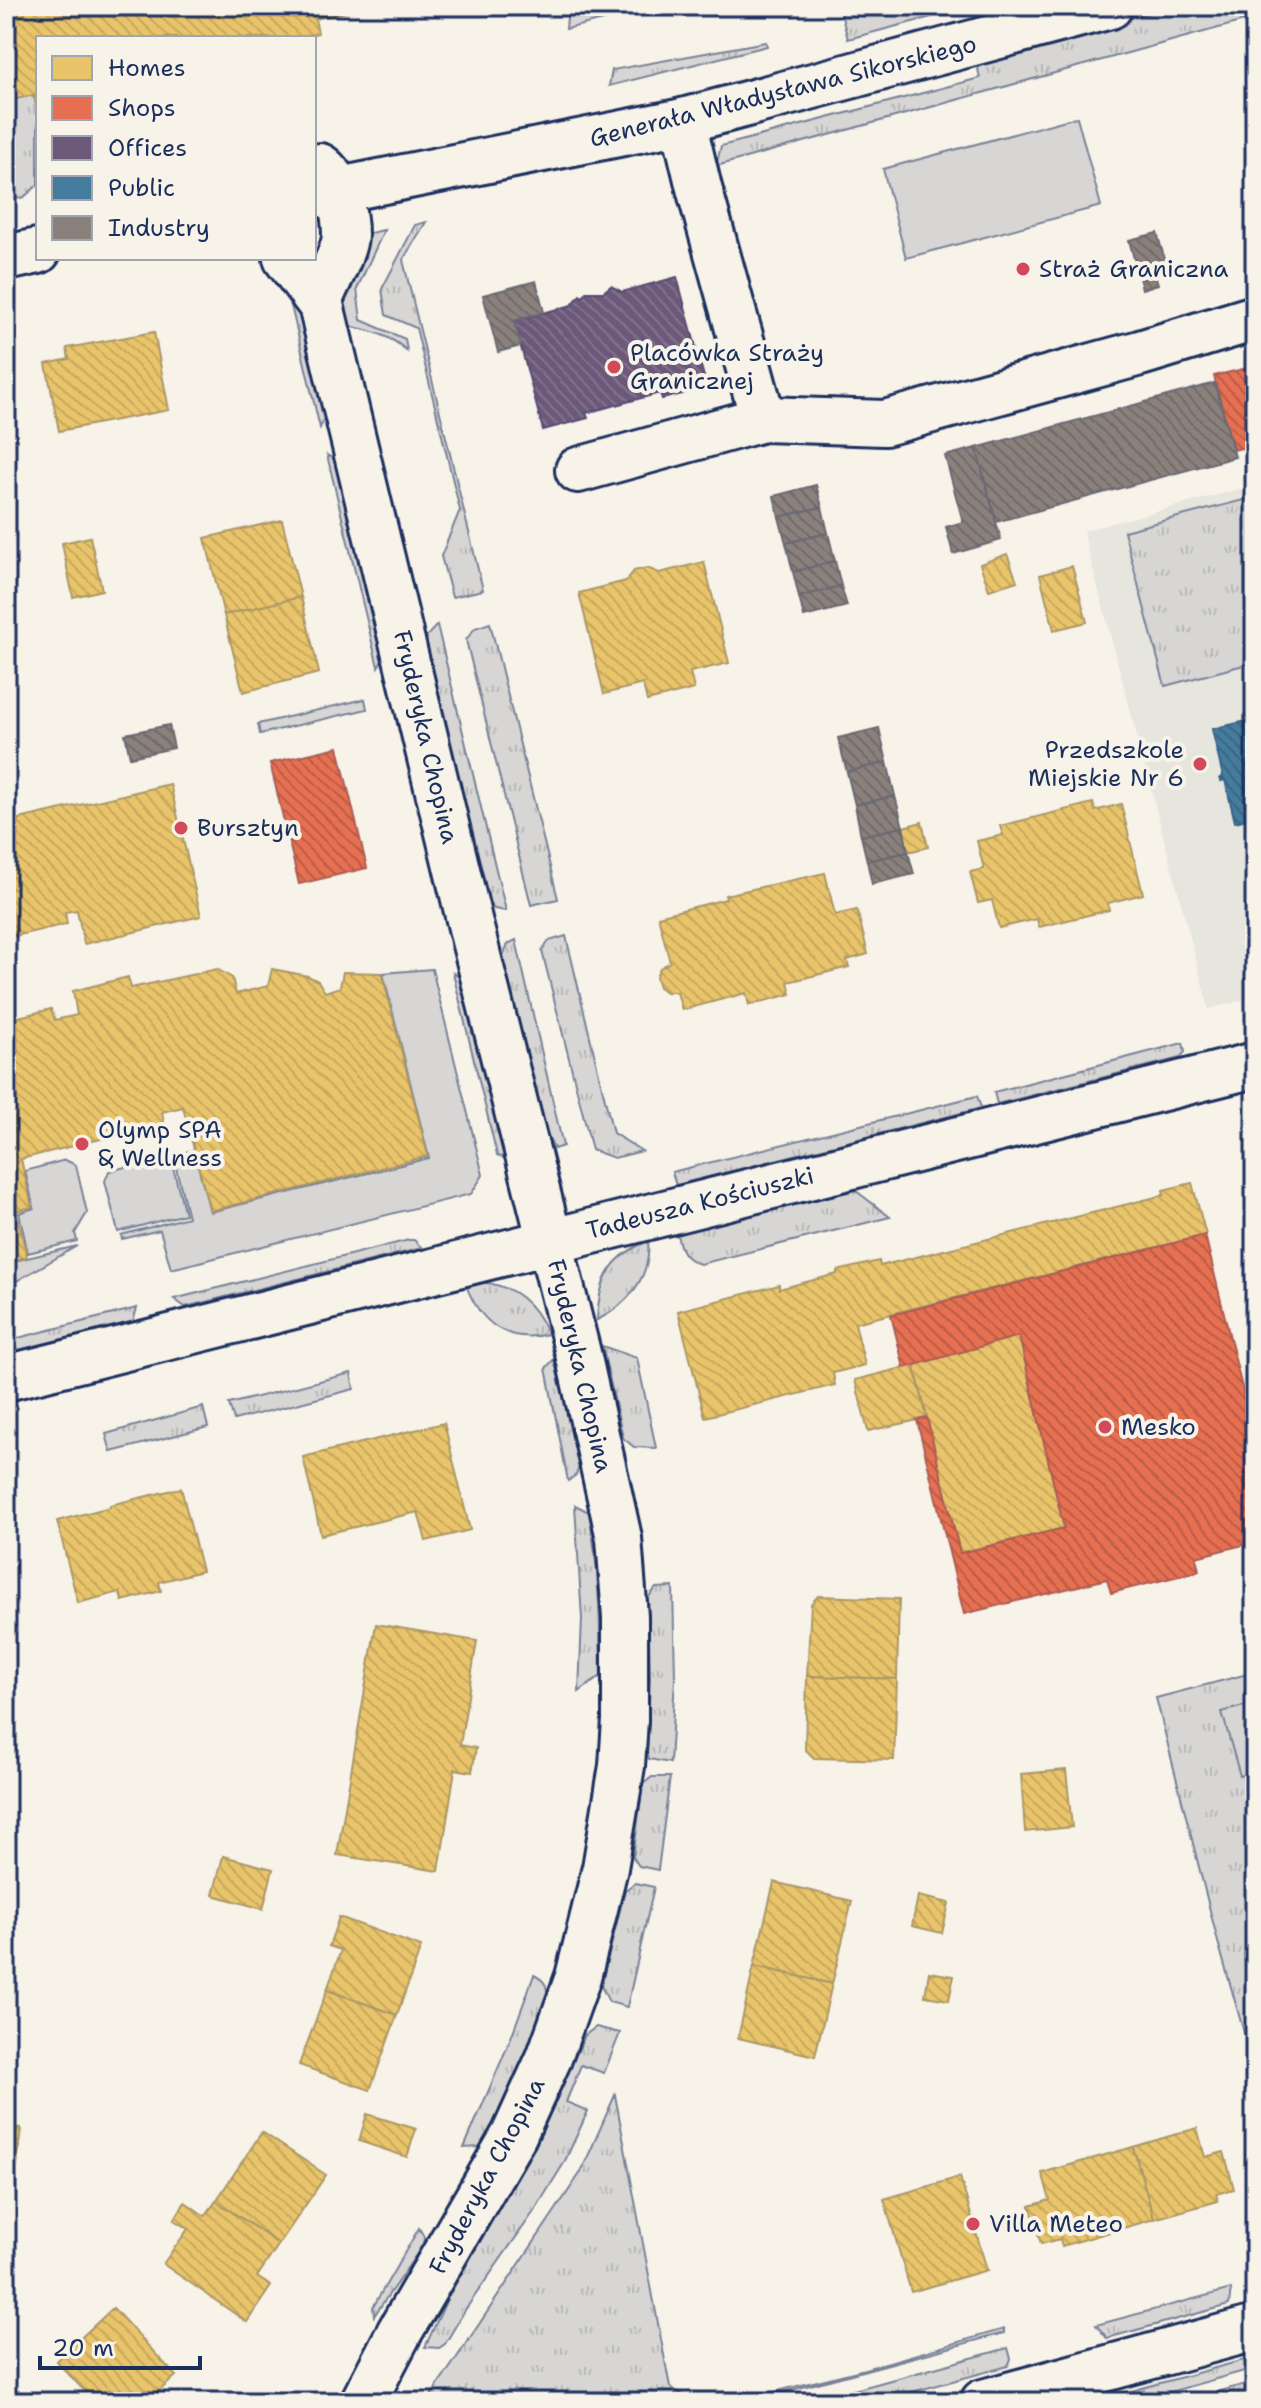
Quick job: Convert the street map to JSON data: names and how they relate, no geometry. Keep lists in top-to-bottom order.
{
  "streets": {
    "street": ["Generała Władysława Sikorskiego", "Fryderyka Chopina", "Tadeusza Kościuszki"]
  },
  "crossings": [
    ["Fryderyka Chopina", "Tadeusza Kościuszki"]
  ],
  "places": [
    "Straż Graniczna",
    "Placówka Straży Granicznej",
    "Przedszkole Miejskie Nr 6",
    "Bursztyn",
    "Olymp SPA & Wellness",
    "Mesko",
    "Villa Meteo"
  ],
  "legend": [
    "Homes",
    "Shops",
    "Offices",
    "Public",
    "Industry"
  ],
  "scale_bar": "20 m"
}
